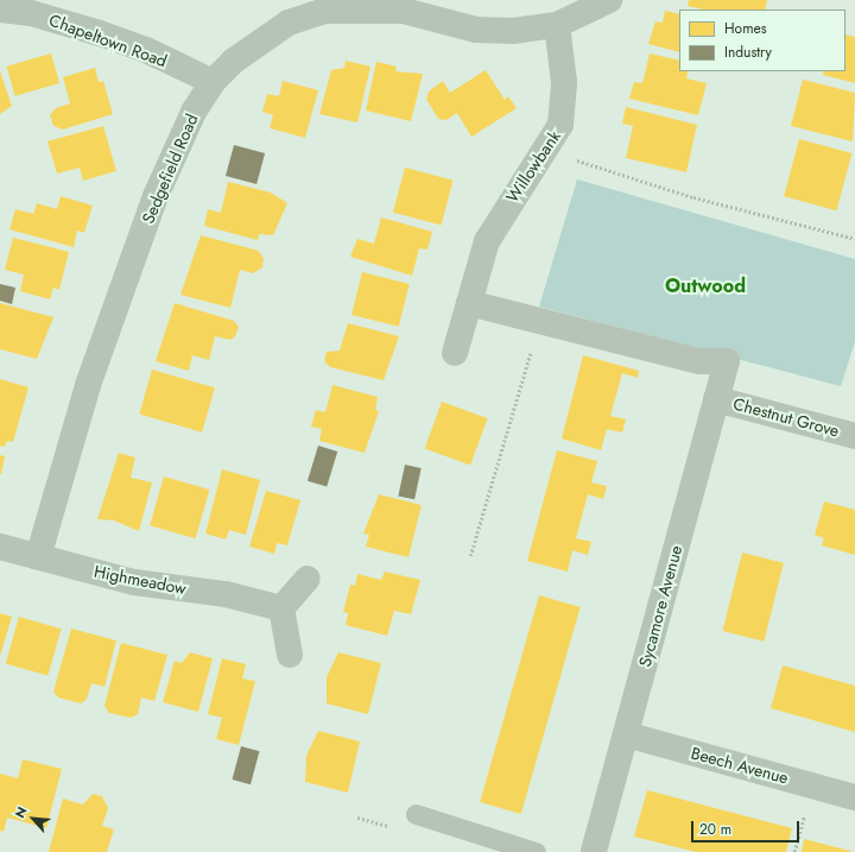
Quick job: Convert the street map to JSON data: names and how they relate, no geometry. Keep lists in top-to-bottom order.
{
  "streets": {
    "street": [
      "Chapeltown Road",
      "Willowbank",
      "Sedgefield Road",
      "Chestnut Grove",
      "Highmeadow",
      "Sycamore Avenue",
      "Beech Avenue"
    ]
  },
  "crossings": [
    ["Chapeltown Road", "Sedgefield Road"],
    ["Willowbank", "Sedgefield Road"],
    ["Sedgefield Road", "Highmeadow"],
    ["Chestnut Grove", "Sycamore Avenue"],
    ["Sycamore Avenue", "Beech Avenue"]
  ],
  "districts": ["Outwood"],
  "legend": ["Homes", "Industry"],
  "scale_bar": "20 m",
  "north": "top left"
}
